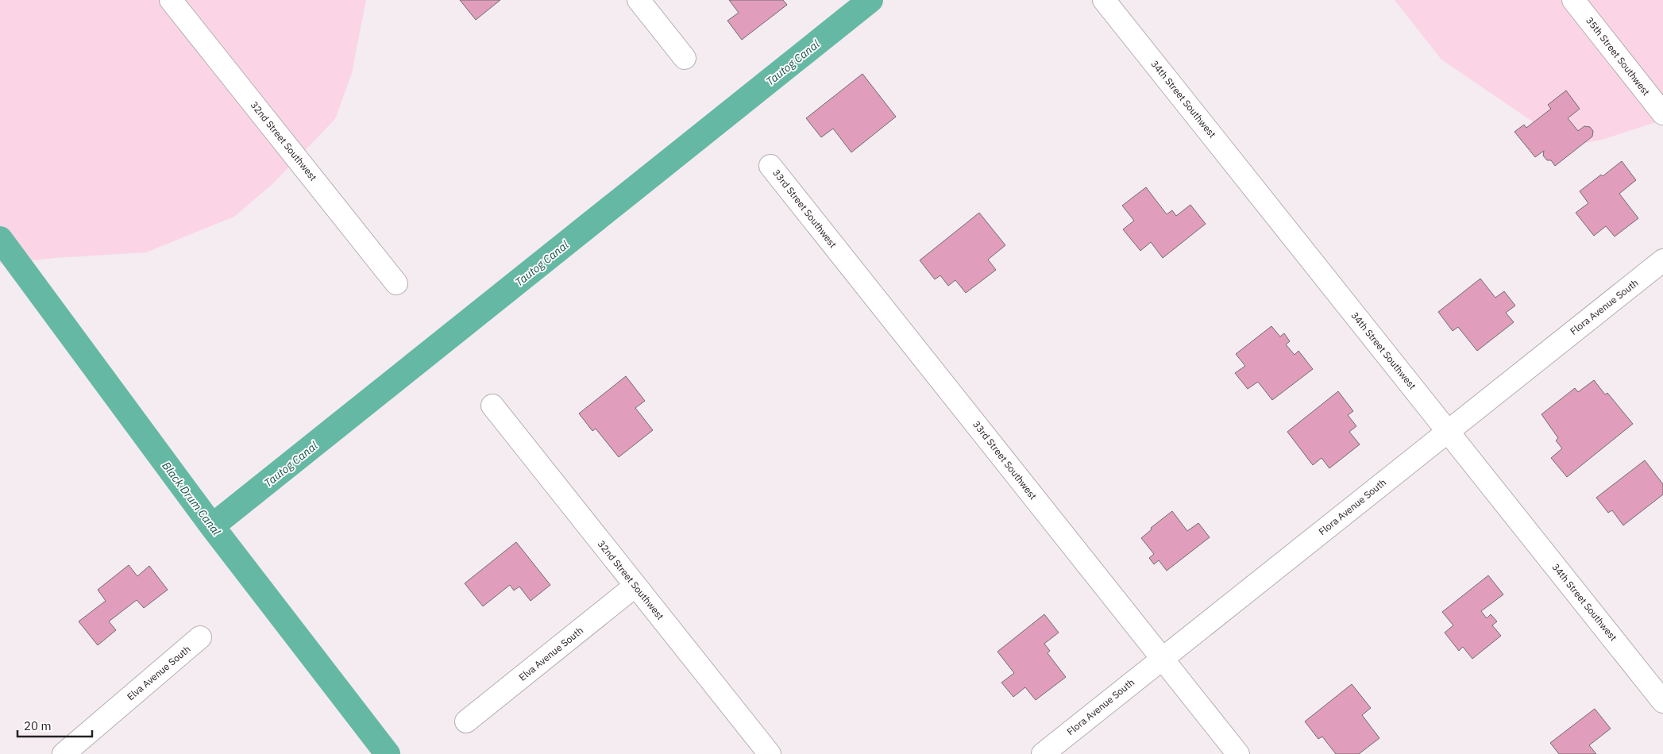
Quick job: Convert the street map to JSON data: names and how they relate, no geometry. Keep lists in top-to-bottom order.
{
  "streets": {
    "street": [
      "35th Street Southwest",
      "34th Street Southwest",
      "32nd Street Southwest",
      "33rd Street Southwest",
      "Flora Avenue South",
      "Elva Avenue South"
    ]
  },
  "crossings": [
    ["34th Street Southwest", "Flora Avenue South"],
    ["32nd Street Southwest", "Elva Avenue South"],
    ["33rd Street Southwest", "Flora Avenue South"]
  ],
  "water": ["Tautog Canal", "Black Drum Canal"],
  "scale_bar": "20 m"
}
